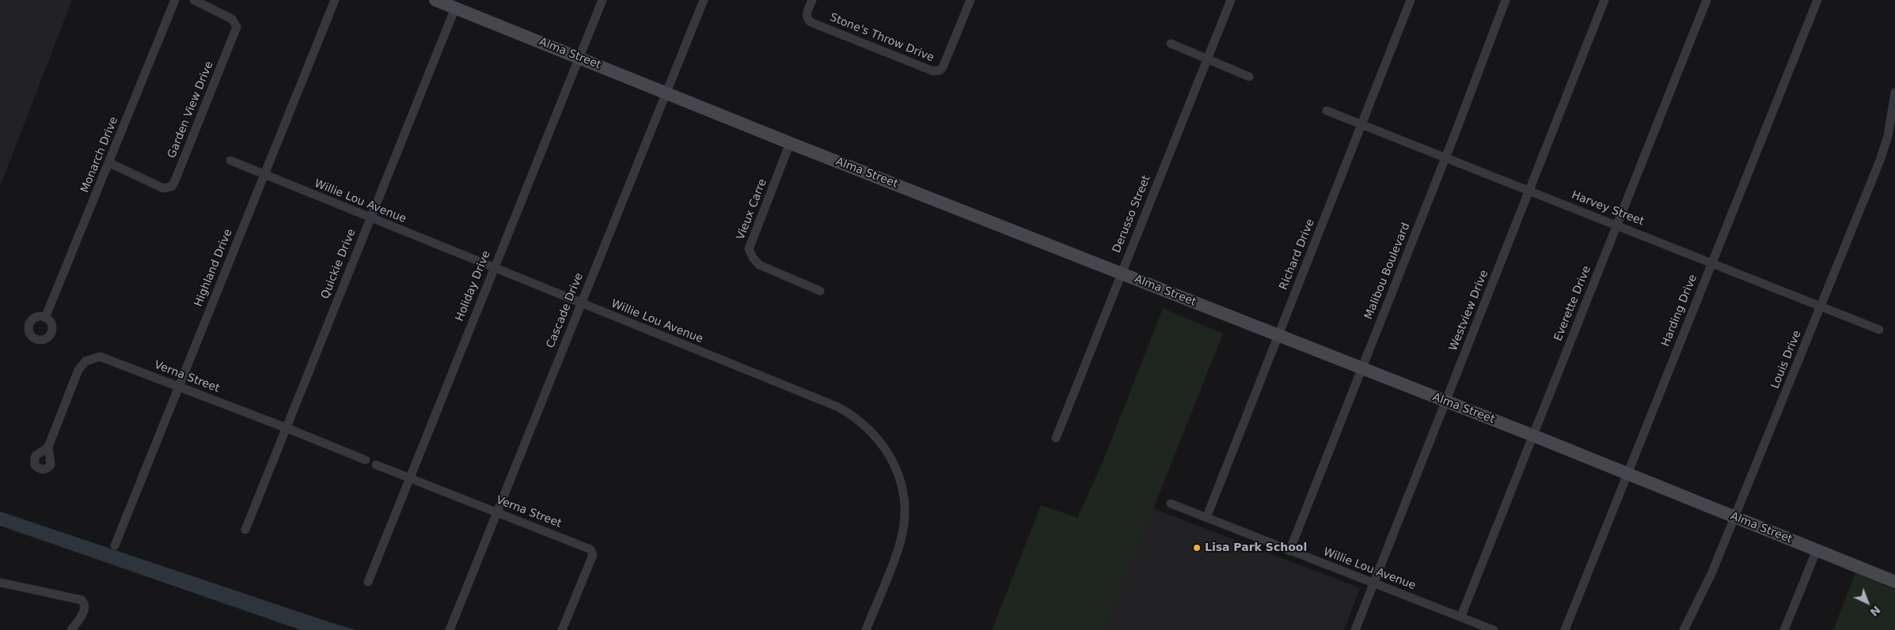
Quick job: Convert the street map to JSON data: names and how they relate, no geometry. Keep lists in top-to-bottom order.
{
  "streets": {
    "street": [
      "Stone's Throw Drive",
      "Alma Street",
      "Garden View Drive",
      "Monarch Drive",
      "Willie Lou Avenue",
      "Harvey Street",
      "Vieux Carre",
      "Derusso Street",
      "Richard Drive",
      "Quickie Drive",
      "Highland Drive",
      "Malibou Boulevard",
      "Holiday Drive",
      "Everette Drive",
      "Cascade Drive",
      "Westview Drive",
      "Harding Drive",
      "Louis Drive",
      "Verna Street"
    ]
  },
  "crossings": [
    ["Alma Street", "Vieux Carre"],
    ["Alma Street", "Derusso Street"],
    ["Alma Street", "Richard Drive"],
    ["Alma Street", "Quickie Drive"],
    ["Alma Street", "Malibou Boulevard"],
    ["Alma Street", "Holiday Drive"],
    ["Alma Street", "Everette Drive"],
    ["Alma Street", "Cascade Drive"],
    ["Alma Street", "Westview Drive"],
    ["Alma Street", "Harding Drive"],
    ["Alma Street", "Louis Drive"],
    ["Garden View Drive", "Monarch Drive"],
    ["Willie Lou Avenue", "Richard Drive"],
    ["Willie Lou Avenue", "Quickie Drive"],
    ["Willie Lou Avenue", "Highland Drive"],
    ["Willie Lou Avenue", "Malibou Boulevard"],
    ["Willie Lou Avenue", "Holiday Drive"],
    ["Willie Lou Avenue", "Everette Drive"],
    ["Willie Lou Avenue", "Cascade Drive"],
    ["Willie Lou Avenue", "Westview Drive"],
    ["Harvey Street", "Richard Drive"],
    ["Harvey Street", "Malibou Boulevard"],
    ["Harvey Street", "Everette Drive"],
    ["Harvey Street", "Westview Drive"],
    ["Harvey Street", "Harding Drive"],
    ["Harvey Street", "Louis Drive"],
    ["Quickie Drive", "Verna Street"],
    ["Highland Drive", "Verna Street"],
    ["Holiday Drive", "Verna Street"],
    ["Cascade Drive", "Verna Street"]
  ],
  "places": ["Lisa Park School"],
  "north": "bottom right"
}
